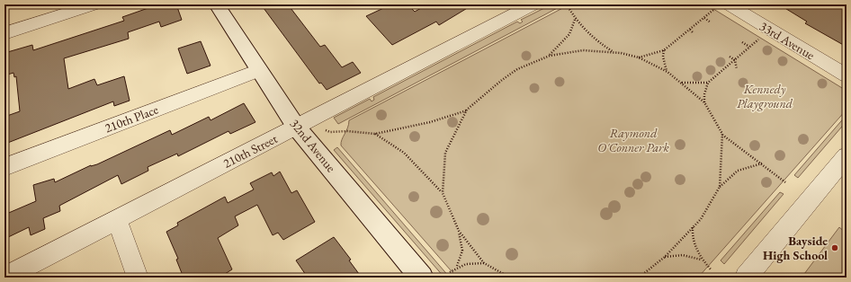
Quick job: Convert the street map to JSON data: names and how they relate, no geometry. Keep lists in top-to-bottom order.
{
  "streets": {
    "street": [
      "33rd Avenue",
      "210th Place",
      "32nd Avenue",
      "210th Street"
    ]
  },
  "crossings": [
    ["210th Place", "32nd Avenue"],
    ["32nd Avenue", "210th Street"]
  ],
  "parks": ["Kennedy Playground", "Raymond O'Conner Park"],
  "places": ["Bayside High School"]
}
